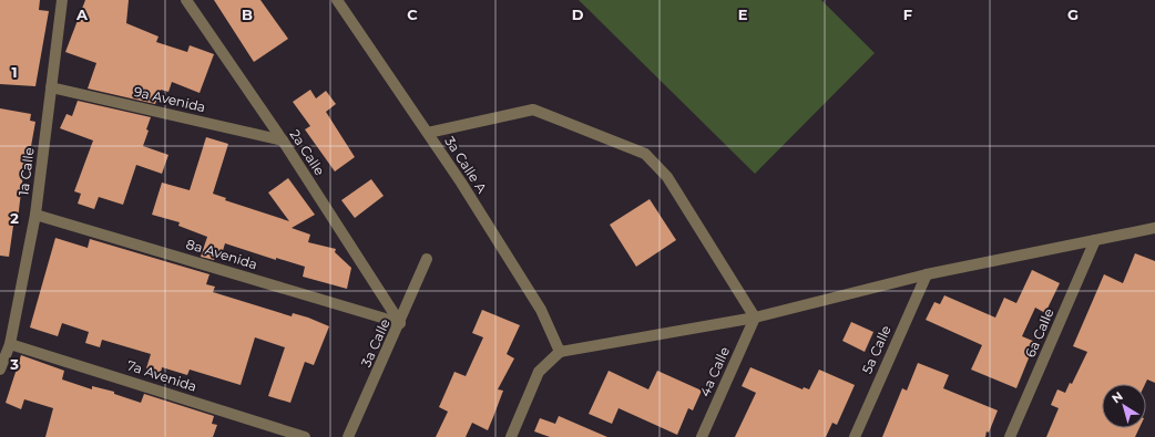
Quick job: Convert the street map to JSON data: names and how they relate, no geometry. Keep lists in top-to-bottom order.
{
  "streets": {
    "street": [
      "9a Avenida",
      "2a Calle",
      "3a Calle A",
      "1a Calle",
      "8a Avenida",
      "6a Calle",
      "3a Calle",
      "5a Calle",
      "4a Calle",
      "7a Avenida"
    ]
  },
  "crossings": [
    ["9a Avenida", "2a Calle"],
    ["9a Avenida", "1a Calle"],
    ["2a Calle", "8a Avenida"],
    ["2a Calle", "3a Calle"],
    ["1a Calle", "8a Avenida"],
    ["1a Calle", "7a Avenida"],
    ["8a Avenida", "3a Calle"]
  ],
  "north": "top left",
  "grid": {
    "columns": [
      "A",
      "B",
      "C",
      "D",
      "E",
      "F",
      "G"
    ],
    "rows": ["1", "2", "3"]
  }
}
